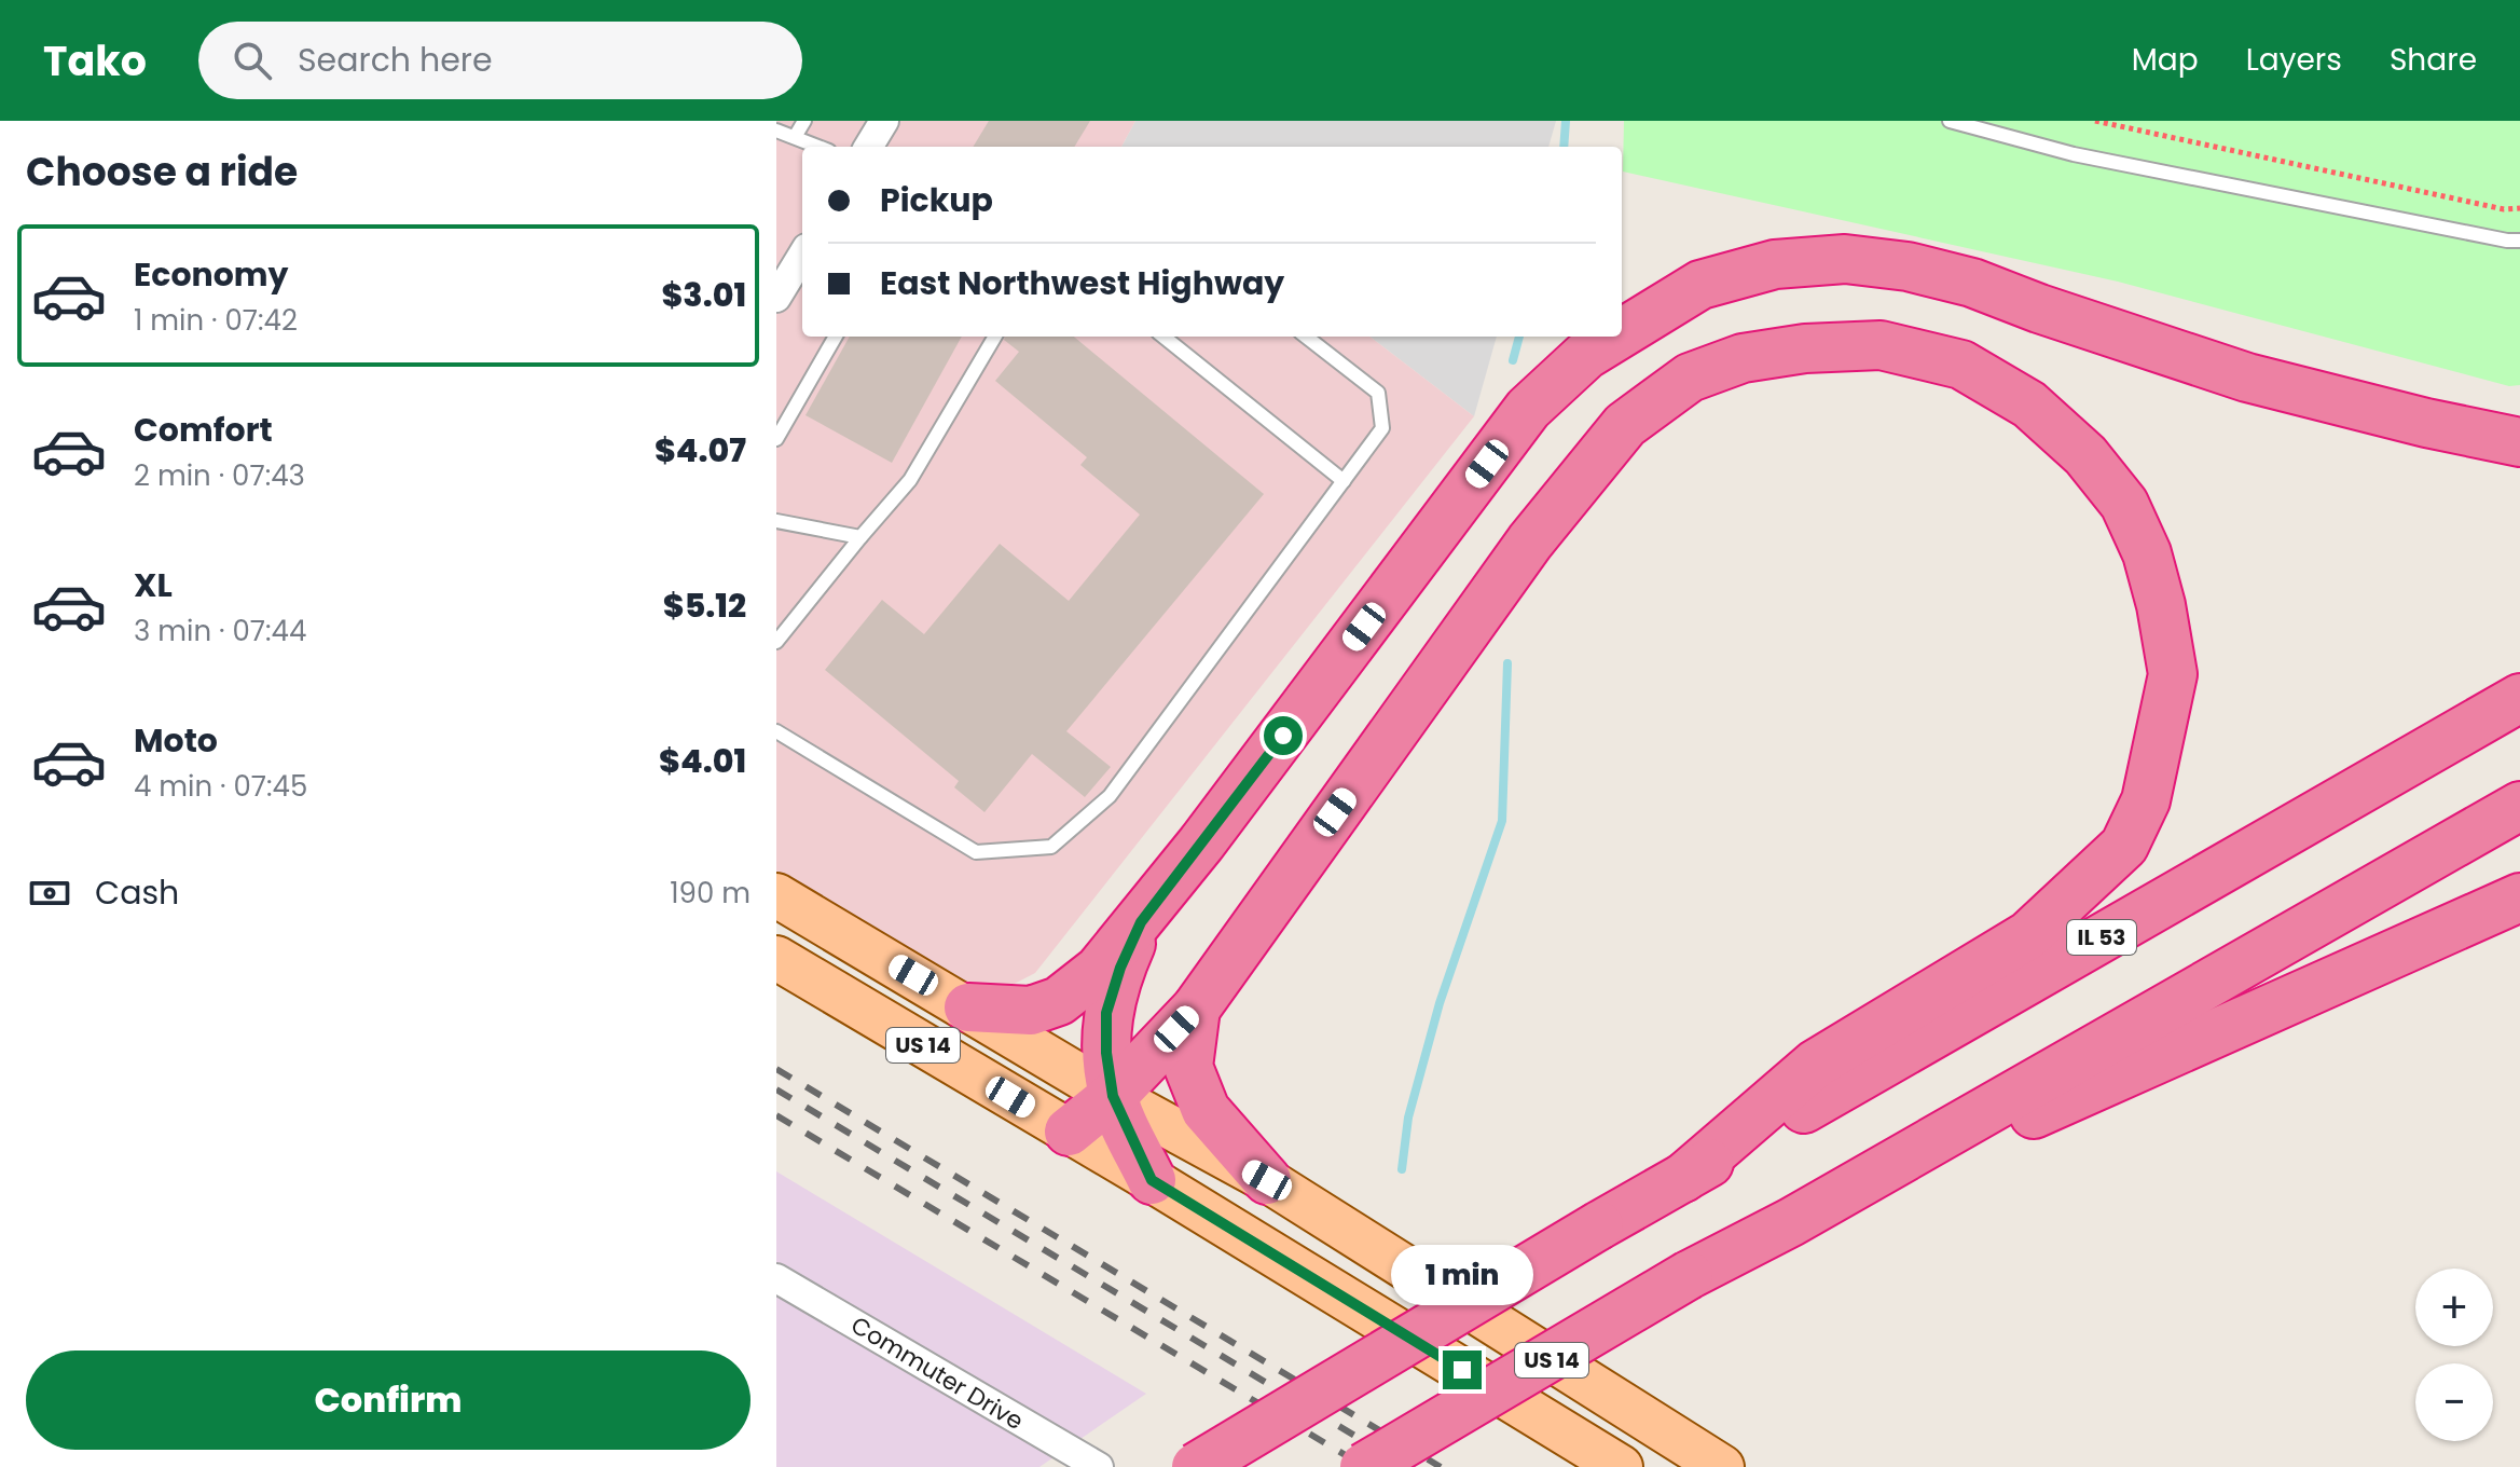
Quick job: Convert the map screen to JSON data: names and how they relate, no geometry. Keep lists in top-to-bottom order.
{
  "streets": {
    "highway": ["IL 53"],
    "main road": ["US 14"],
    "street": ["Commuter Drive"]
  },
  "page": {
    "header": "Tako",
    "search": "Search here",
    "nav": ["Map", "Layers", "Share"],
    "heading": "Choose a ride",
    "banner": ["Pickup", "East Northwest Highway"],
    "list": [
      {
        "name": "Economy",
        "note": "1 min · 07:42",
        "value": "$3.01"
      },
      {
        "name": "Comfort",
        "note": "2 min · 07:43",
        "value": "$4.07"
      },
      {
        "name": "XL",
        "note": "3 min · 07:44",
        "value": "$5.12"
      },
      {
        "name": "Moto",
        "note": "4 min · 07:45",
        "value": "$4.01"
      }
    ],
    "pay": ["Cash", "190 m"],
    "bubble": "1 min",
    "map_buttons": ["+", "−"],
    "buttons": "Confirm"
  }
}
